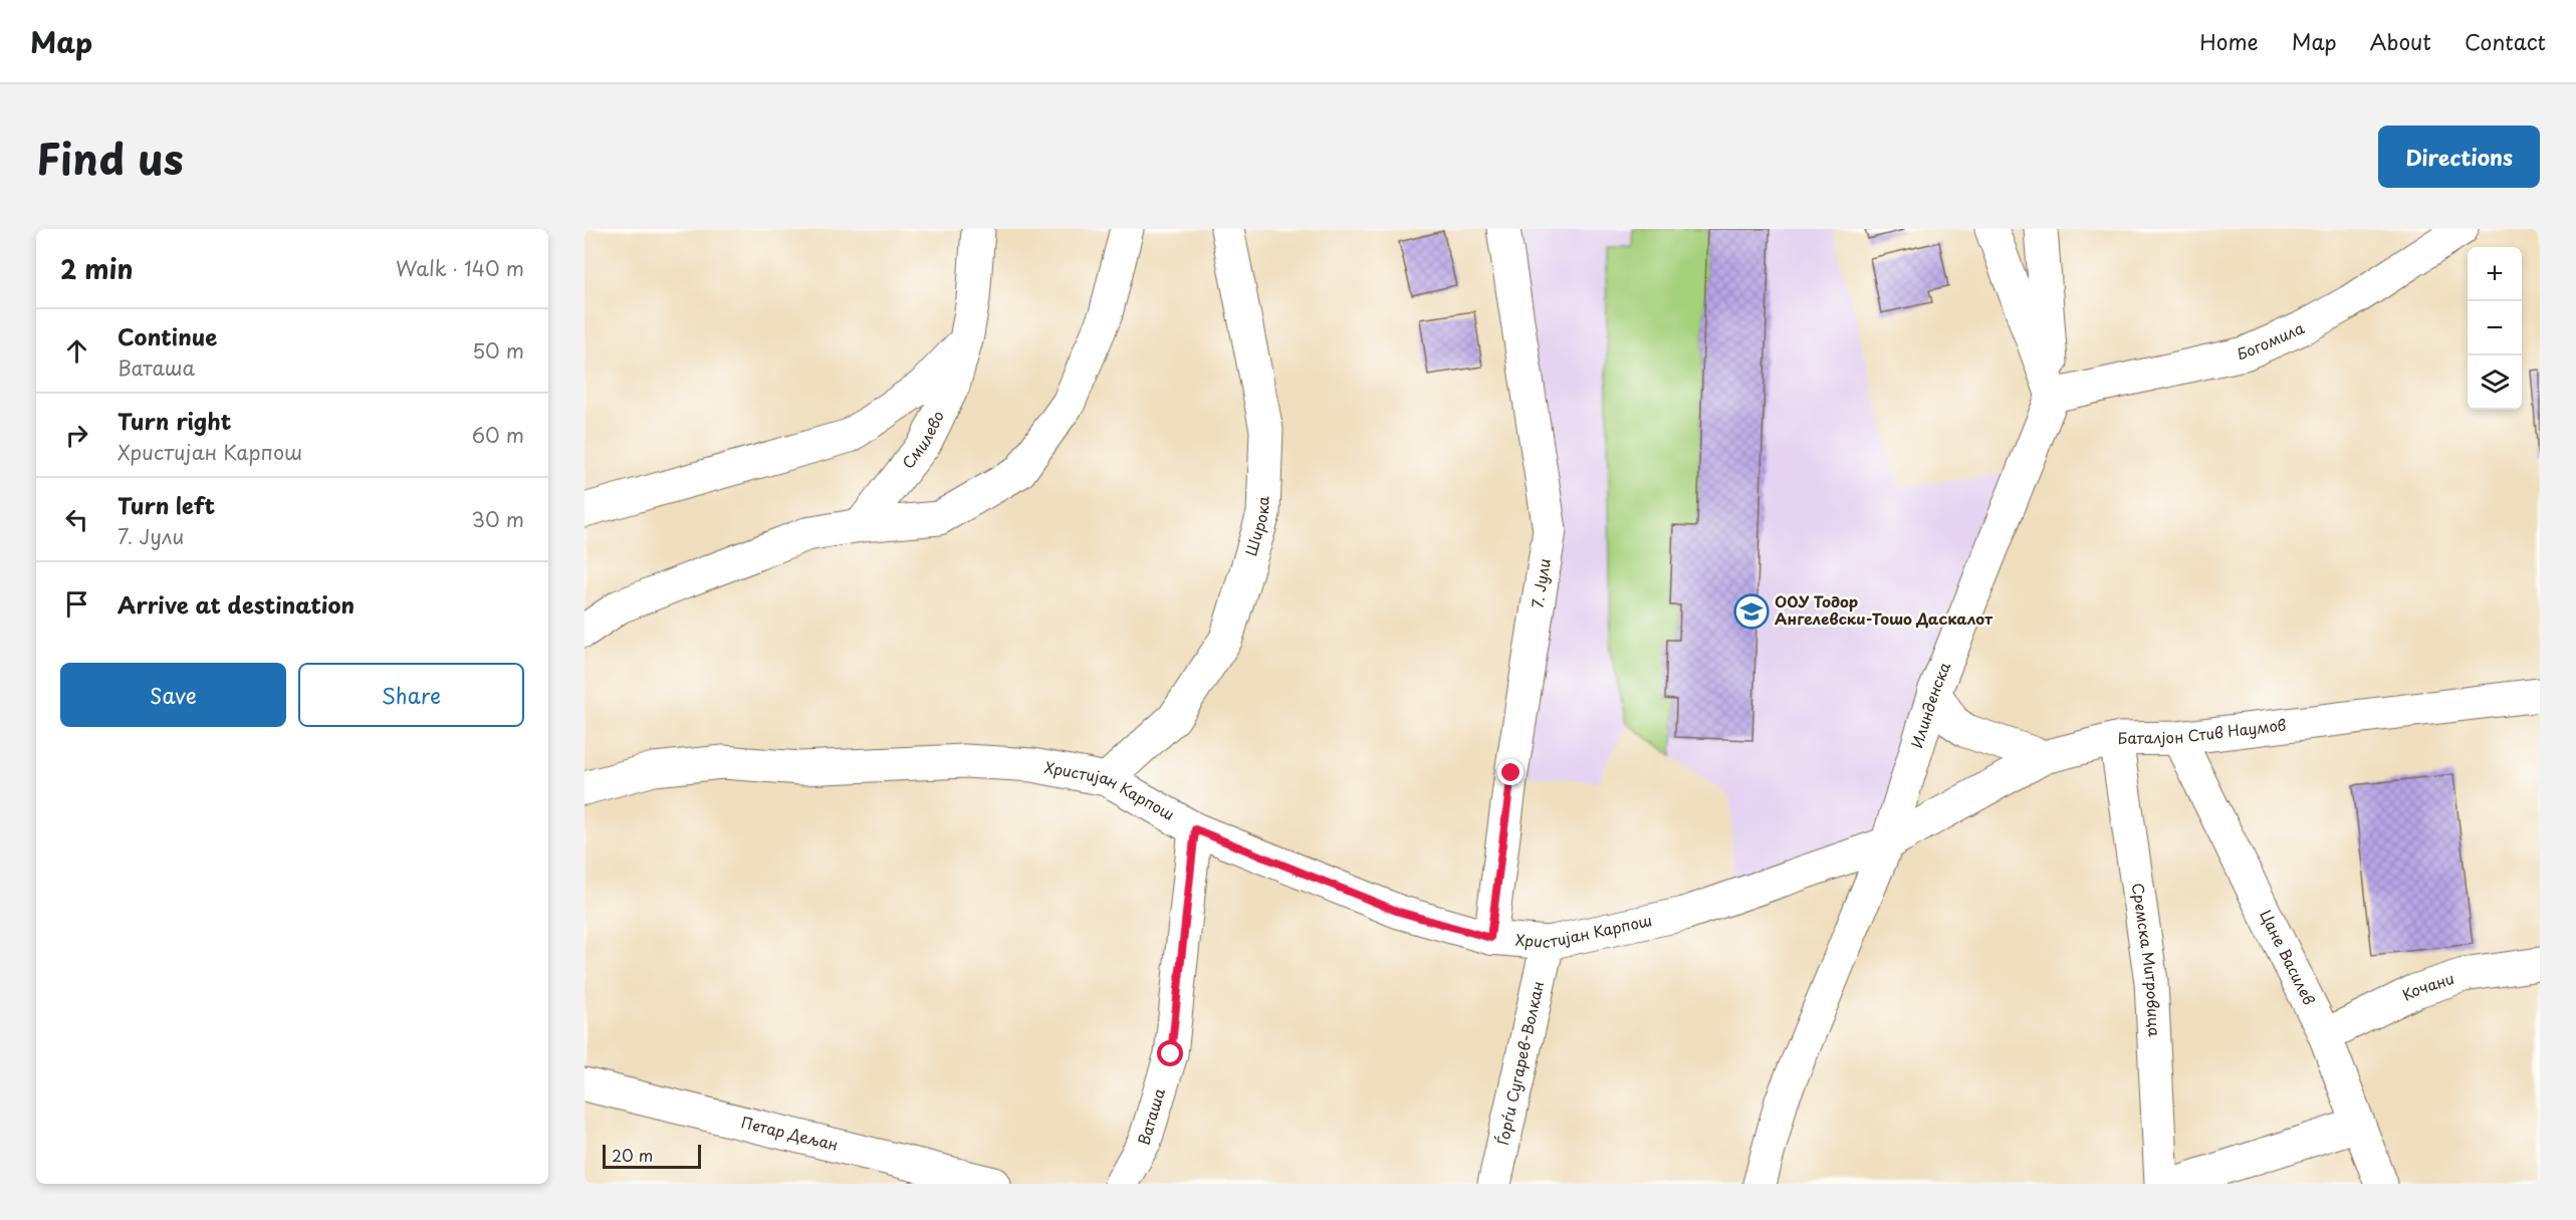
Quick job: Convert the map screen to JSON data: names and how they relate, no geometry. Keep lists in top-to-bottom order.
{
  "streets": {
    "street": [
      "Богомила",
      "Смилево",
      "Широка",
      "7. Јули",
      "Илинденска",
      "Баталјон Стив Наумов",
      "Христијан Карпош",
      "Цане Василев",
      "Сремска Митровица",
      "Кочани",
      "Ѓорѓи Сугарев-Волкан",
      "Ваташа",
      "Петар Дељан"
    ]
  },
  "crossings": [
    ["Богомила", "Илинденска"],
    ["Широка", "Христијан Карпош"],
    ["7. Јули", "Христијан Карпош"],
    ["Илинденска", "Баталјон Стив Наумов"],
    ["Илинденска", "Христијан Карпош"],
    ["Баталјон Стив Наумов", "Христијан Карпош"],
    ["Баталјон Стив Наумов", "Цане Василев"],
    ["Баталјон Стив Наумов", "Сремска Митровица"],
    ["Христијан Карпош", "Ѓорѓи Сугарев-Волкан"],
    ["Христијан Карпош", "Ваташа"],
    ["Цане Василев", "Кочани"]
  ],
  "places": {
    "school or university": ["ООУ Тодор Ангелевски-Тошо Даскалот"]
  },
  "scale_bar": "20 m",
  "page": {
    "header": "Map",
    "nav": [
      "Home",
      "Map",
      "About",
      "Contact"
    ],
    "title": "Find us",
    "buttons": [
      "Directions",
      ["Save", "Share"]
    ],
    "heading": ["2 min", "Walk · 140 m"],
    "map_buttons": ["+", "−"],
    "list": [
      ["Continue", "Ваташа", "50 m"],
      ["Turn right", "Христијан Карпош", "60 m"],
      ["Turn left", "7. Јули", "30 m"],
      "Arrive at destination"
    ],
    "scale": "20 m"
  }
}
